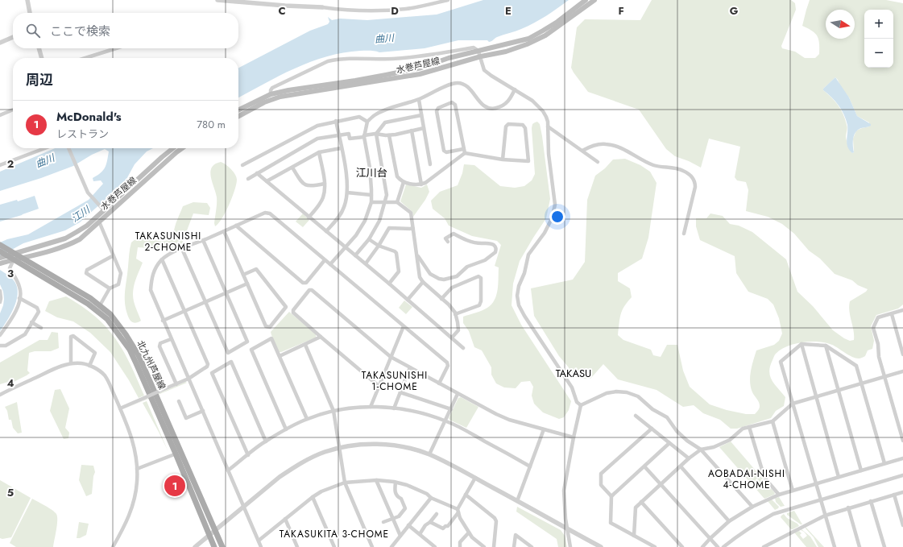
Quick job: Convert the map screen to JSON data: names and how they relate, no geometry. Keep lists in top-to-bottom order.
{
  "streets": {
    "main road": ["水巻芦屋線", "北九州芦屋線"]
  },
  "crossings": [
    ["水巻芦屋線", "北九州芦屋線"]
  ],
  "districts": [
    "江川台",
    "TAKASUNISHI 2-CHOME",
    "TAKASU",
    "TAKASUNISHI 1-CHOME",
    "AOBADAI-NISHI 4-CHOME",
    "TAKASUKITA 3-CHOME"
  ],
  "water": ["曲川", "江川"],
  "north": "right",
  "page": {
    "map_buttons": ["+", "−"],
    "search": "ここで検索",
    "heading": "周辺",
    "list": [
      {
        "mark": "1",
        "name": "McDonald's",
        "note": "レストラン",
        "value": "780 m"
      }
    ],
    "pins": "1"
  },
  "grid": {
    "columns": [
      "C",
      "D",
      "E",
      "F",
      "G"
    ],
    "rows": [
      "2",
      "3",
      "4",
      "5"
    ]
  }
}
